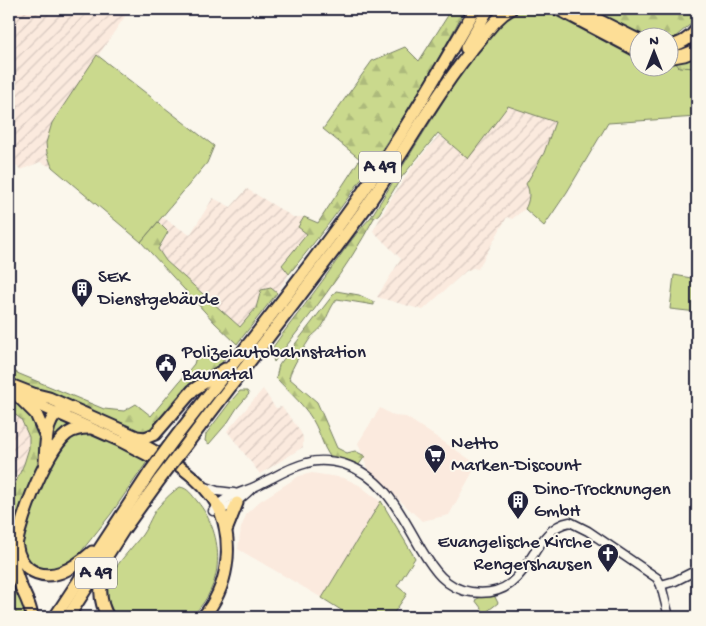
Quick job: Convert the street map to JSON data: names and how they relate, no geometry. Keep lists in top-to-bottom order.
{
  "streets": {
    "highway": ["A 49"]
  },
  "places": {
    "building": ["SEK Dienstgebäude", "Dino-Trocknungen GmbH"],
    "public building": ["Polizeiautobahnstation Baunatal"],
    "supermarket": ["Netto Marken-Discount"],
    "church": ["Evangelische Kirche Rengershausen"]
  },
  "north": "top"
}
